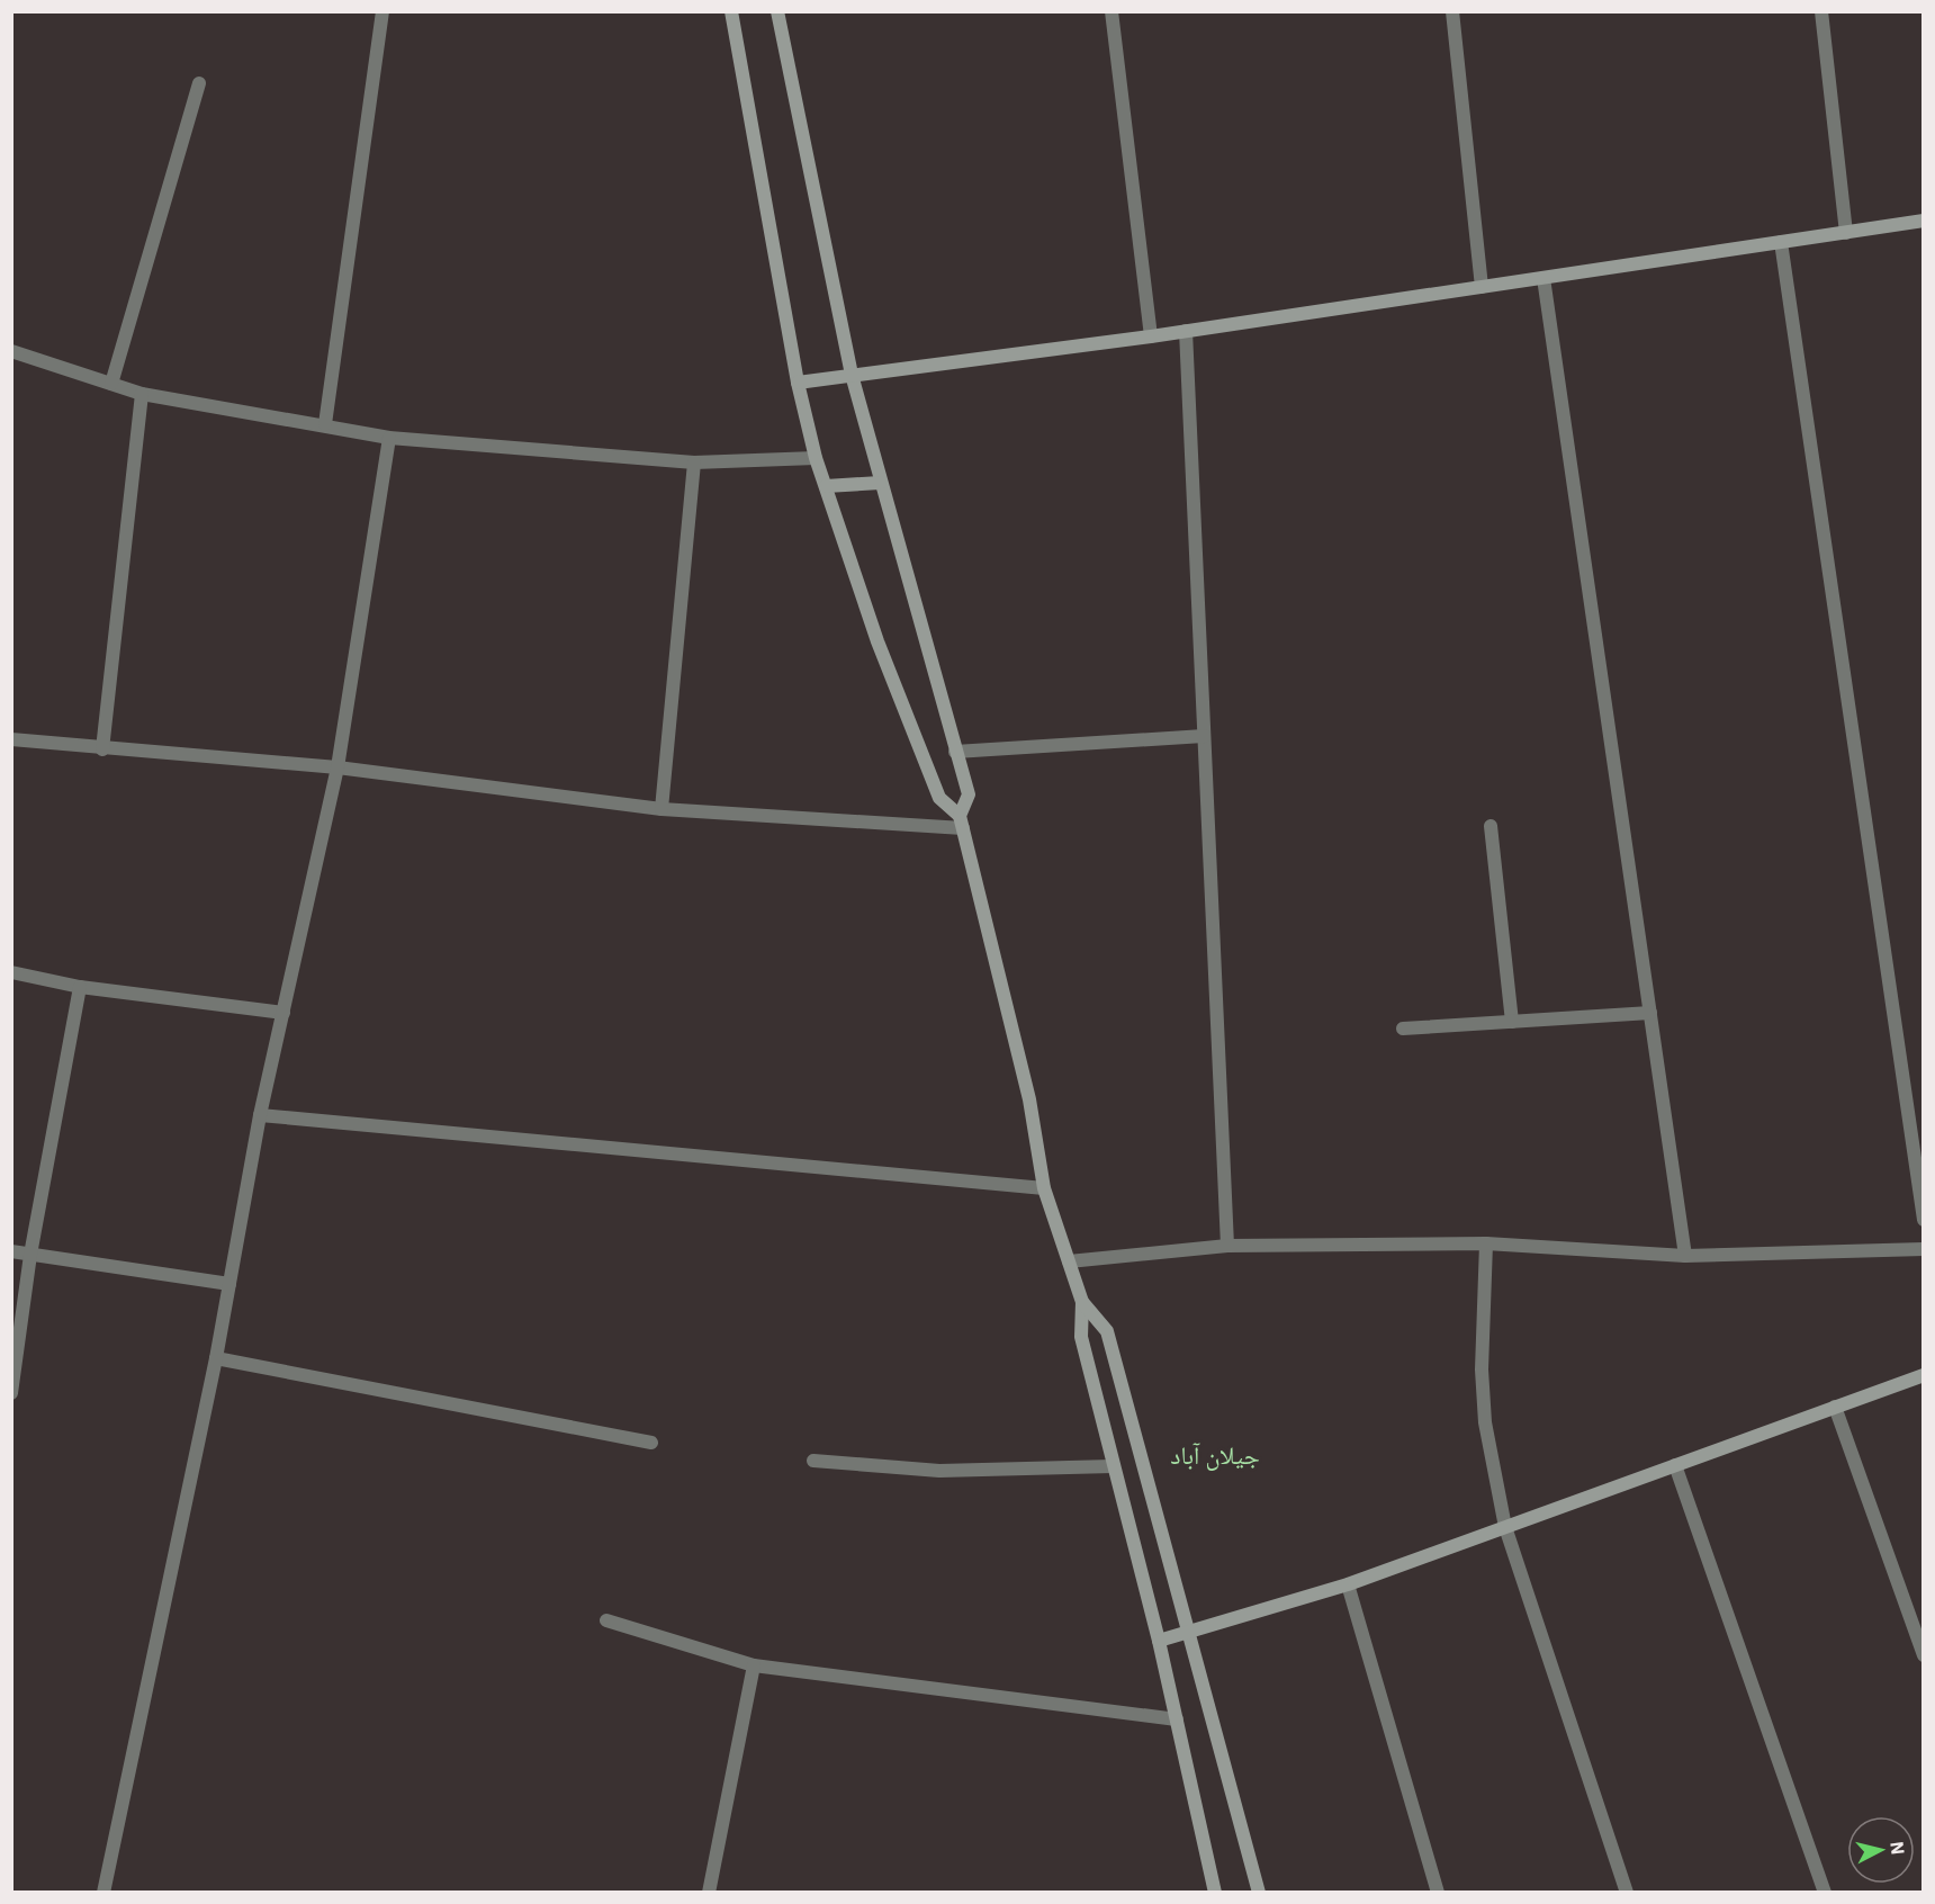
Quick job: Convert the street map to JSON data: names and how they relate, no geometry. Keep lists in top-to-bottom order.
{
  "districts": ["جیلان آباد"],
  "north": "right"
}
